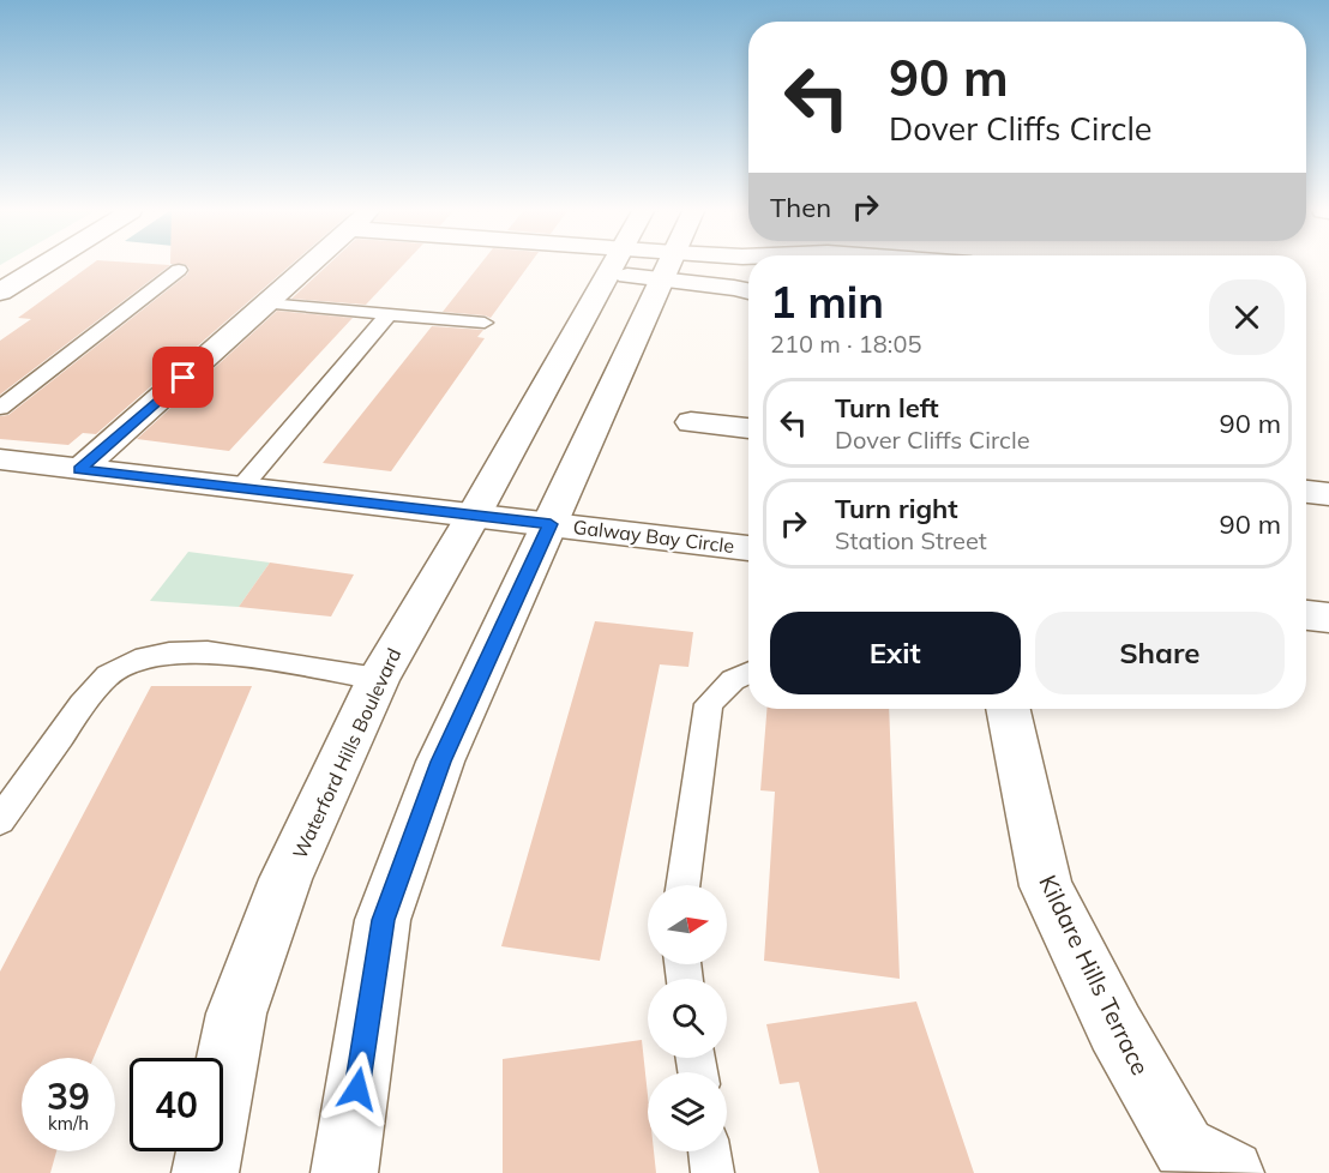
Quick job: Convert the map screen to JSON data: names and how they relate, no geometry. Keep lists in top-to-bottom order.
{
  "streets": {
    "street": ["Galway Bay Circle", "Waterford Hills Boulevard", "Kildare Hills Terrace"]
  },
  "crossings": [
    ["Galway Bay Circle", "Waterford Hills Boulevard"]
  ],
  "north": "right",
  "page": {
    "turn": ["90 m", "Dover Cliffs Circle"],
    "then": "Then",
    "heading": ["1 min", "210 m · 18:05"],
    "list": [
      {
        "name": "Turn left",
        "note": "Dover Cliffs Circle",
        "value": "90 m"
      },
      {
        "name": "Turn right",
        "note": "Station Street",
        "value": "90 m"
      }
    ],
    "buttons": ["Exit", "Share"],
    "speed": "39 km/h",
    "limit": "40"
  }
}
